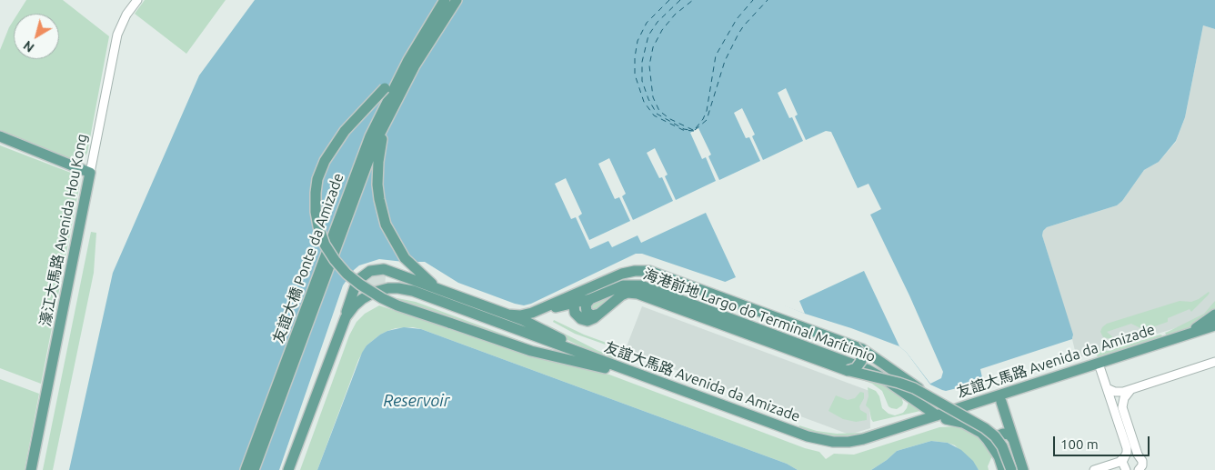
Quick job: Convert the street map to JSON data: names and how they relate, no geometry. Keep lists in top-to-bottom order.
{
  "streets": {
    "main road": [
      "濠江大馬路 Avenida Hou Kong",
      "友誼大橋 Ponte da Amizade",
      "海港前地 Largo do Terminal Marítimio",
      "友誼大馬路 Avenida da Amizade"
    ]
  },
  "crossings": [
    ["海港前地 Largo do Terminal Marítimio", "友誼大馬路 Avenida da Amizade"]
  ],
  "water": ["Reservoir"],
  "scale_bar": "100 m",
  "north": "bottom left"
}
